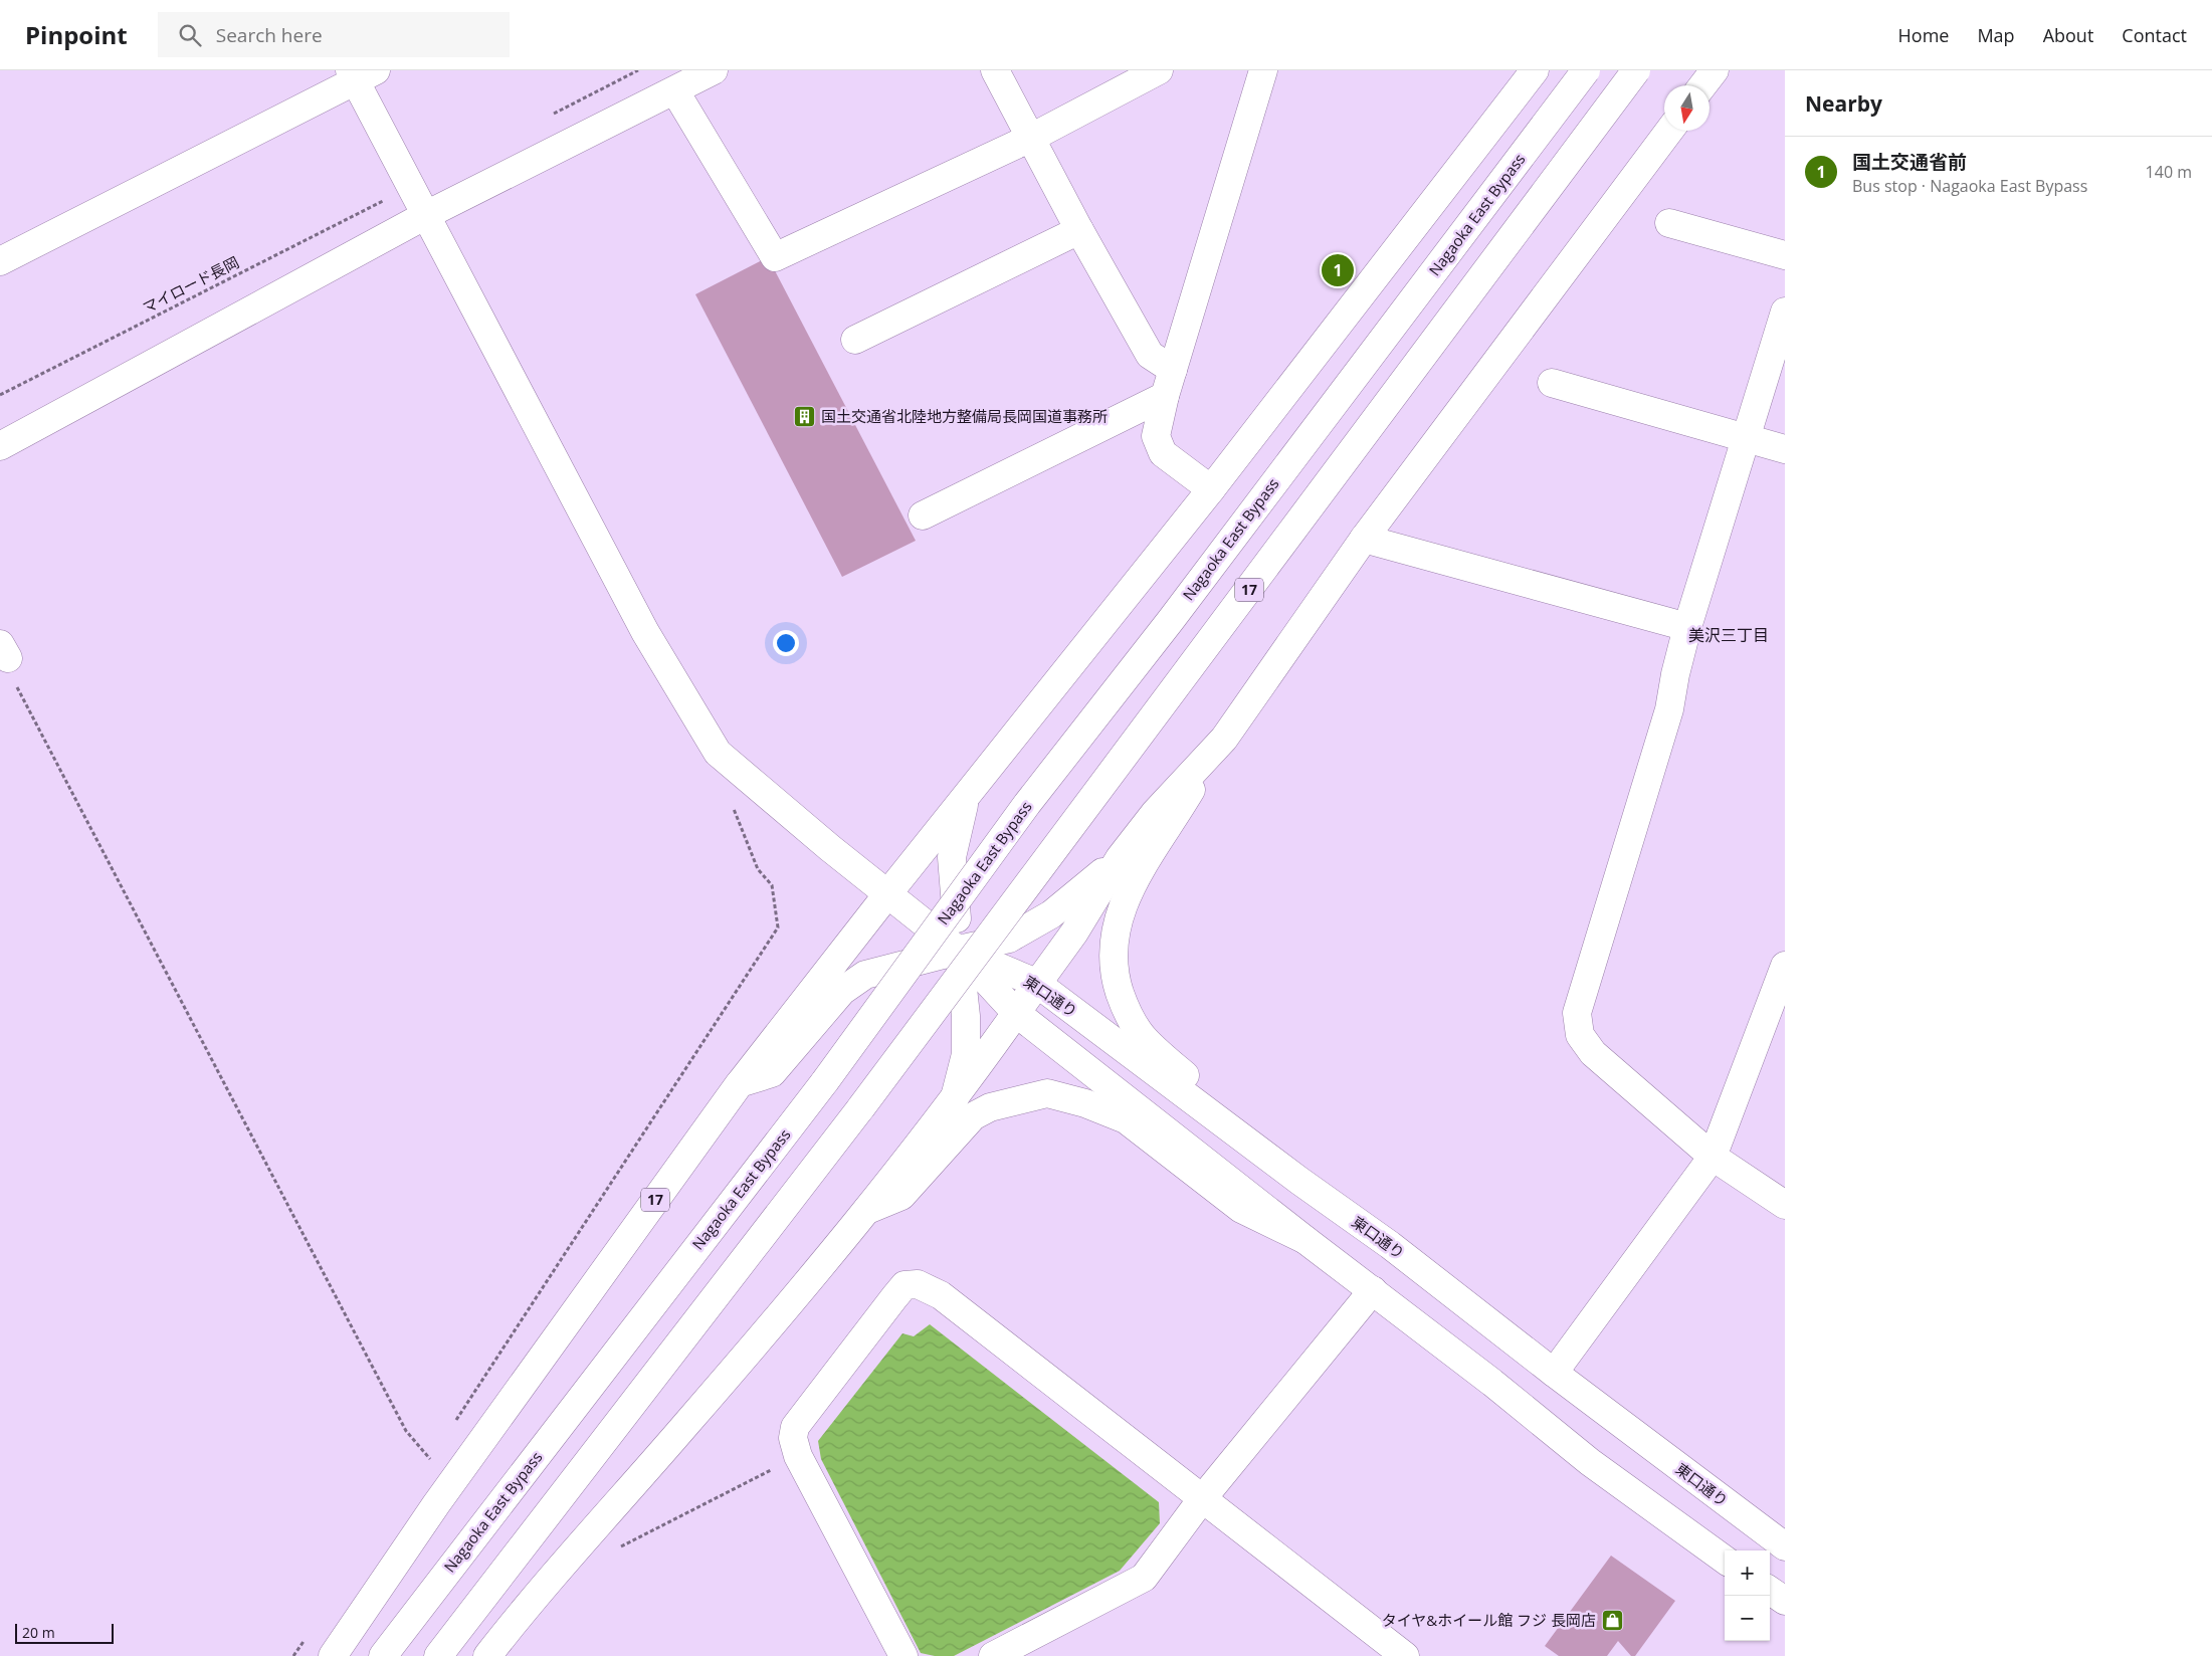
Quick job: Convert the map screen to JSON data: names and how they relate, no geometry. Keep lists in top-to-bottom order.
{
  "streets": {
    "main road": ["Nagaoka East Bypass", "17", "東口通り"],
    "path": ["マイロード長岡"]
  },
  "crossings": [
    ["17", "東口通り"]
  ],
  "districts": ["美沢三丁目"],
  "places": {
    "building": ["国土交通省北陸地方整備局長岡国道事務所"],
    "shop": ["タイヤ&ホイール館 フジ 長岡店"]
  },
  "scale_bar": "20 m",
  "north": "bottom",
  "page": {
    "header": "Pinpoint",
    "search": "Search here",
    "nav": [
      "Home",
      "Map",
      "About",
      "Contact"
    ],
    "heading": "Nearby",
    "list": [
      {
        "mark": "1",
        "name": "国土交通省前",
        "note": "Bus stop · Nagaoka East Bypass",
        "value": "140 m"
      }
    ],
    "pins": "1",
    "map_buttons": ["+", "−"],
    "scale": "20 m"
  }
}
